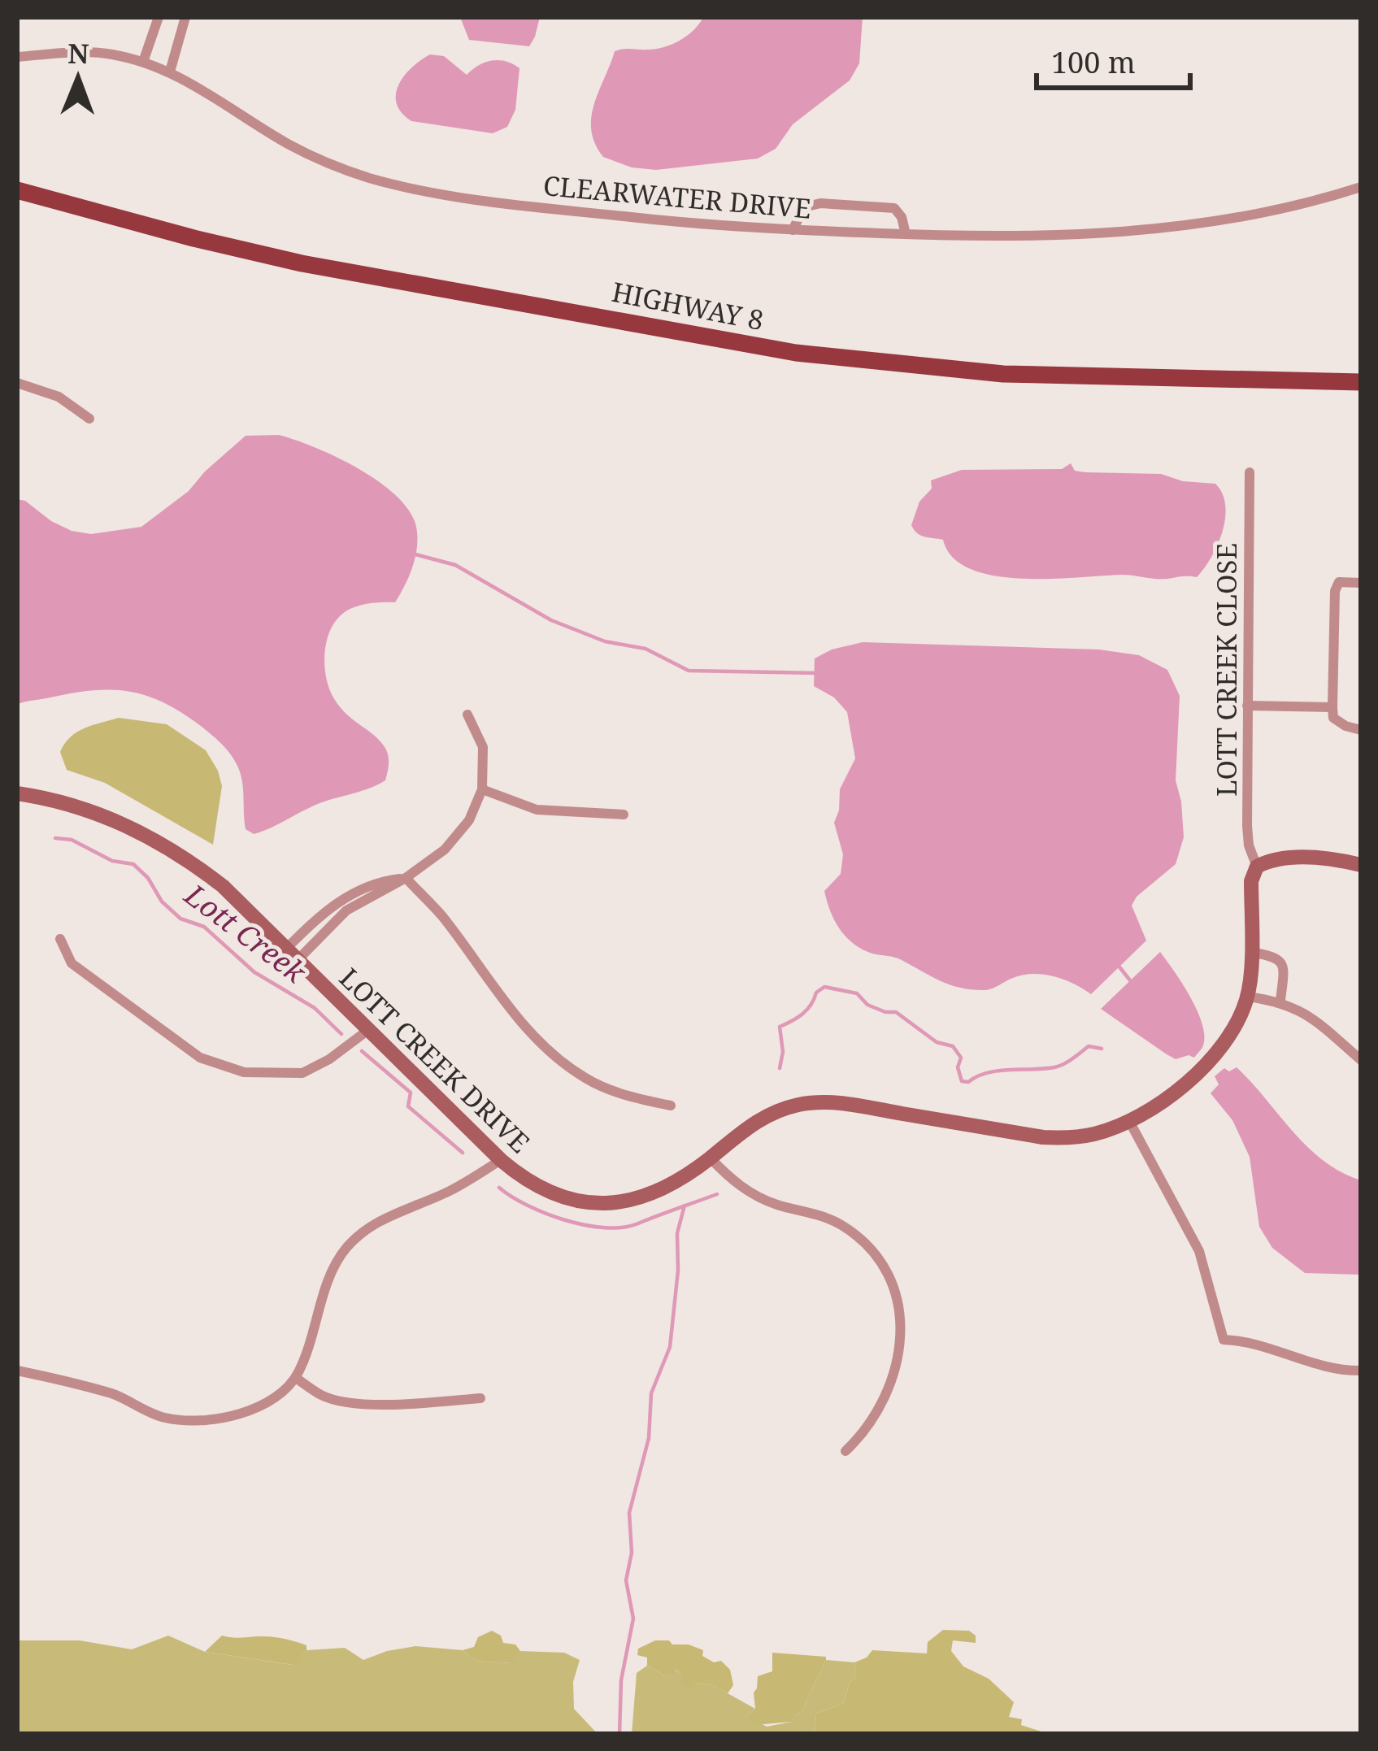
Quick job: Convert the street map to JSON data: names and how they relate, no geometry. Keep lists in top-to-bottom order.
{
  "streets": {
    "main road": ["HIGHWAY 8"],
    "street": ["CLEARWATER DRIVE", "LOTT CREEK CLOSE", "LOTT CREEK DRIVE"]
  },
  "crossings": [
    ["LOTT CREEK CLOSE", "LOTT CREEK DRIVE"]
  ],
  "water": ["Lott Creek"],
  "scale_bar": "100 m",
  "north": "top"
}
